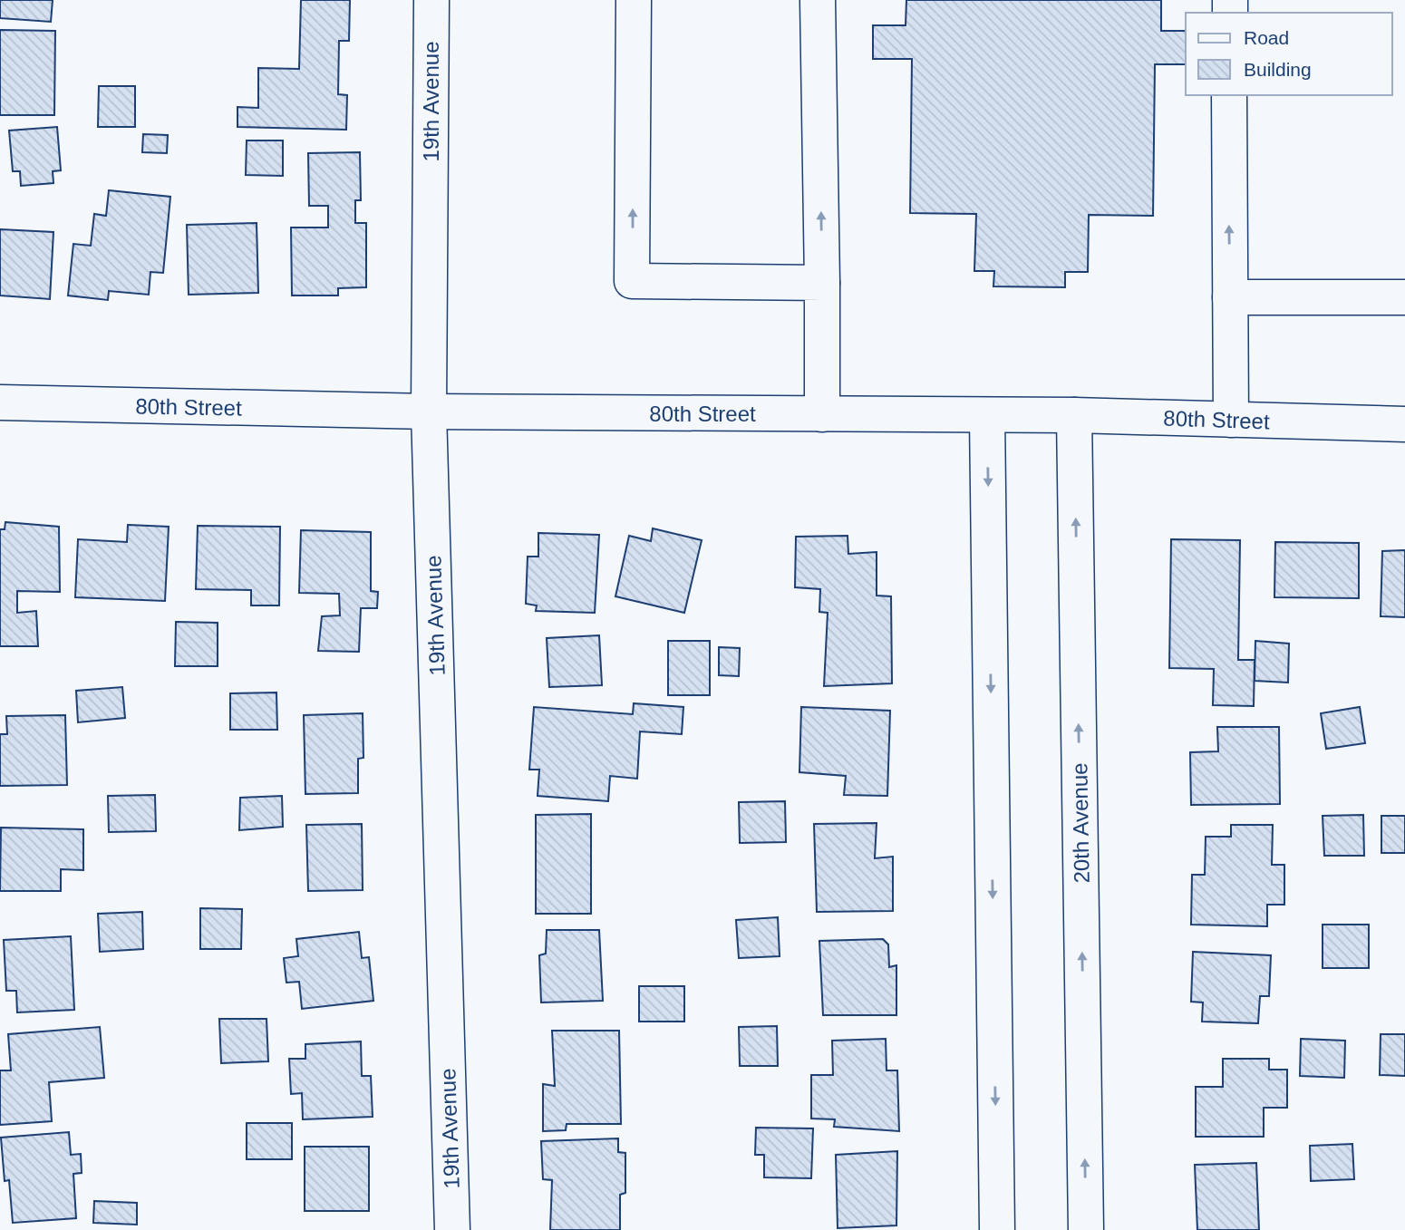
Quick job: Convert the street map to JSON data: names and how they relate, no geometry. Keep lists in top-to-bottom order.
{
  "streets": {
    "street": ["19th Avenue", "80th Street", "20th Avenue"]
  },
  "crossings": [
    ["19th Avenue", "80th Street"],
    ["80th Street", "20th Avenue"]
  ],
  "legend": ["Road", "Building"]
}
